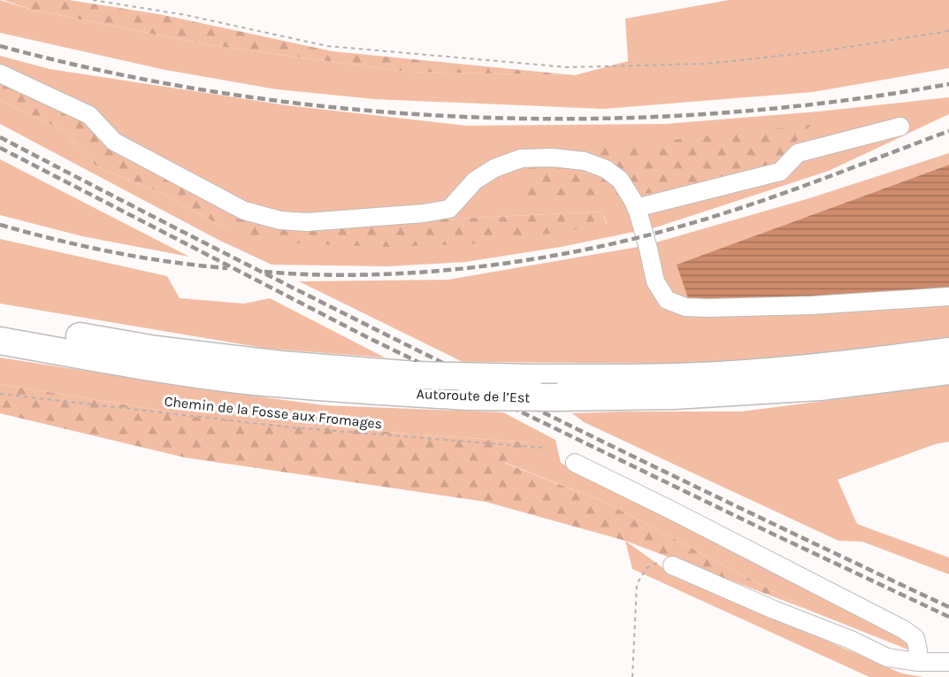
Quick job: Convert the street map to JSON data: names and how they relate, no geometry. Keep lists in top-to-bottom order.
{
  "streets": {
    "highway": ["Autoroute de l’Est"],
    "path": ["Chemin de la Fosse aux Fromages"]
  }
}
